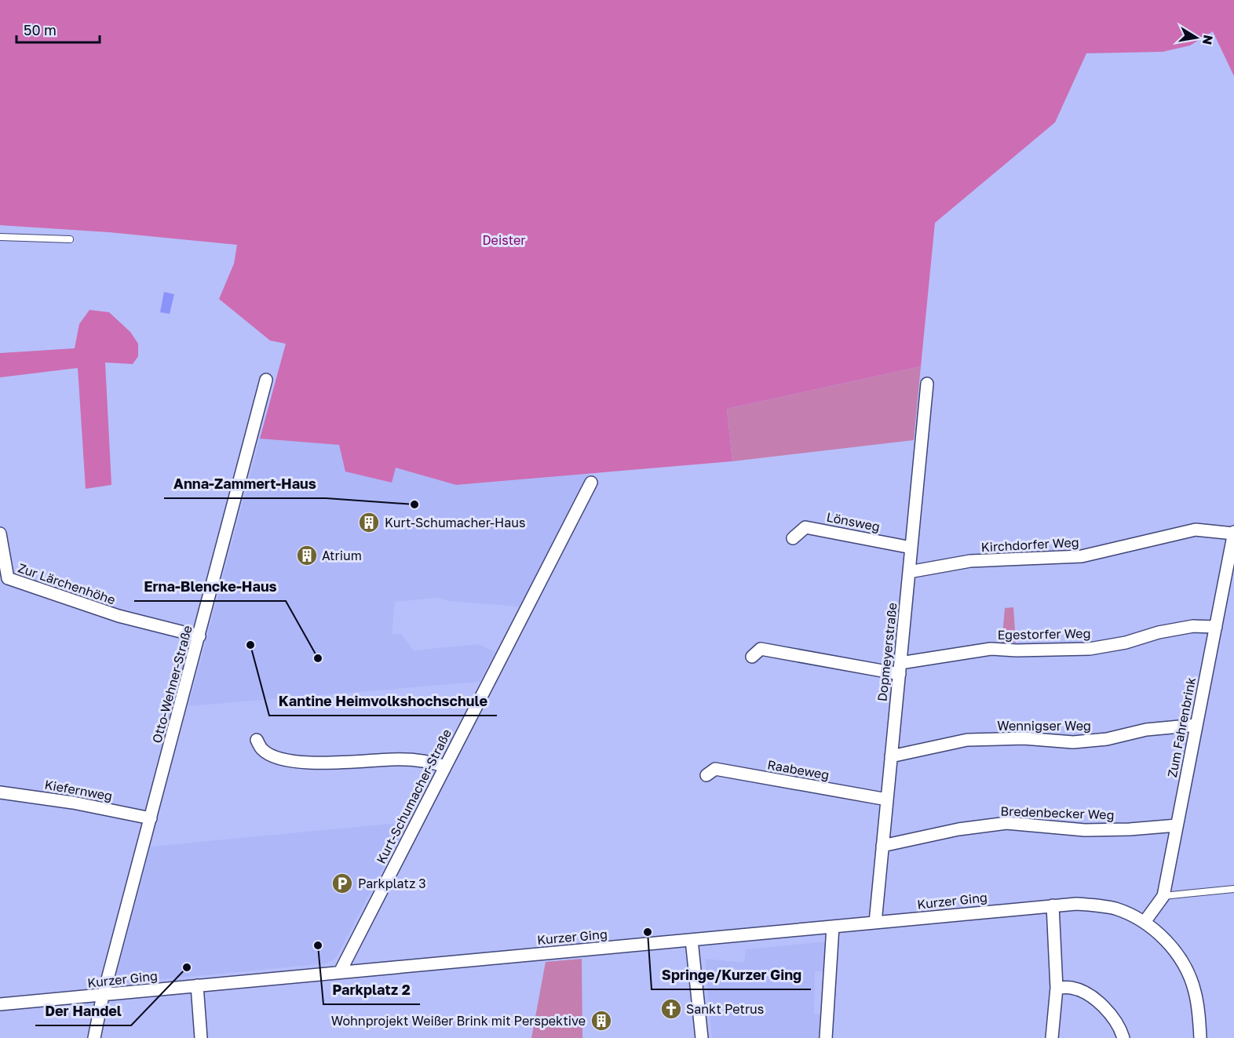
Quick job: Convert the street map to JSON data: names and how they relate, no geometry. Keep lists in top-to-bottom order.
{
  "streets": {
    "street": [
      "Lönsweg",
      "Kirchdorfer Weg",
      "Zur Lärchenhöhe",
      "Egestorfer Weg",
      "Dopmeyerstraße",
      "Otto-Wehner-Straße",
      "Wennigser Weg",
      "Zum Fahrenbrink",
      "Raabeweg",
      "Kiefernweg",
      "Kurt-Schumacher-Straße",
      "Bredenbecker Weg",
      "Kurzer Ging"
    ]
  },
  "crossings": [
    ["Lönsweg", "Dopmeyerstraße"],
    ["Kirchdorfer Weg", "Dopmeyerstraße"],
    ["Kirchdorfer Weg", "Zum Fahrenbrink"],
    ["Zur Lärchenhöhe", "Otto-Wehner-Straße"],
    ["Egestorfer Weg", "Dopmeyerstraße"],
    ["Egestorfer Weg", "Zum Fahrenbrink"],
    ["Dopmeyerstraße", "Wennigser Weg"],
    ["Dopmeyerstraße", "Raabeweg"],
    ["Dopmeyerstraße", "Bredenbecker Weg"],
    ["Dopmeyerstraße", "Kurzer Ging"],
    ["Otto-Wehner-Straße", "Kiefernweg"],
    ["Otto-Wehner-Straße", "Kurzer Ging"],
    ["Wennigser Weg", "Zum Fahrenbrink"],
    ["Zum Fahrenbrink", "Bredenbecker Weg"],
    ["Zum Fahrenbrink", "Kurzer Ging"],
    ["Kurt-Schumacher-Straße", "Kurzer Ging"]
  ],
  "parks": ["Deister"],
  "places": {
    "other": [
      "Anna-Zammert-Haus",
      "Kantine Heimvolkshochschule",
      "Erna-Blencke-Haus",
      "Springe/Kurzer Ging",
      "Parkplatz 2",
      "Der Handel"
    ],
    "building": ["Kurt-Schumacher-Haus", "Atrium", "Wohnprojekt Weißer Brink mit Perspektive"],
    "parking": ["Parkplatz 3"],
    "church": ["Sankt Petrus"]
  },
  "scale_bar": "50 m",
  "north": "right"
}
